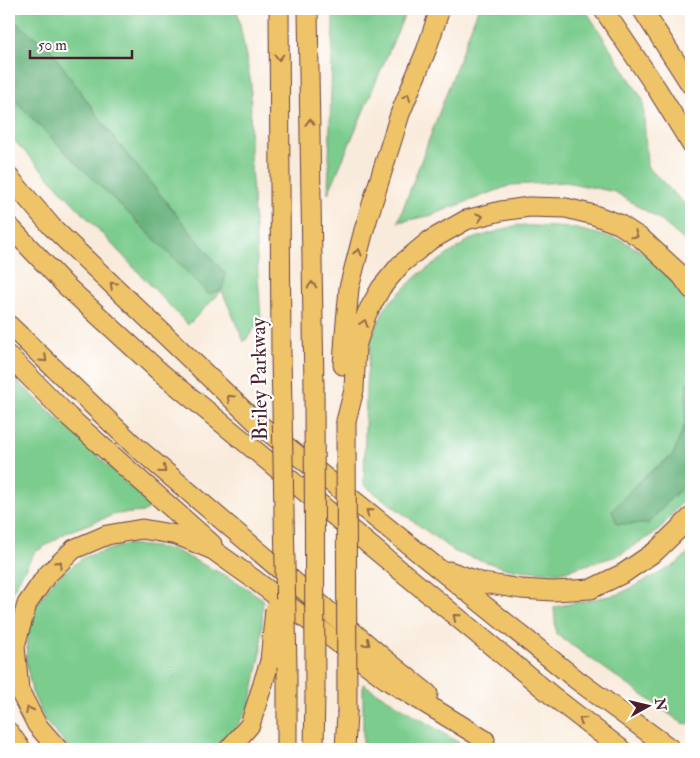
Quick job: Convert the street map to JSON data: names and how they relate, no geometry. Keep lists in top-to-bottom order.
{
  "streets": {
    "highway": ["Briley Parkway"]
  },
  "scale_bar": "50 m",
  "north": "right"
}
